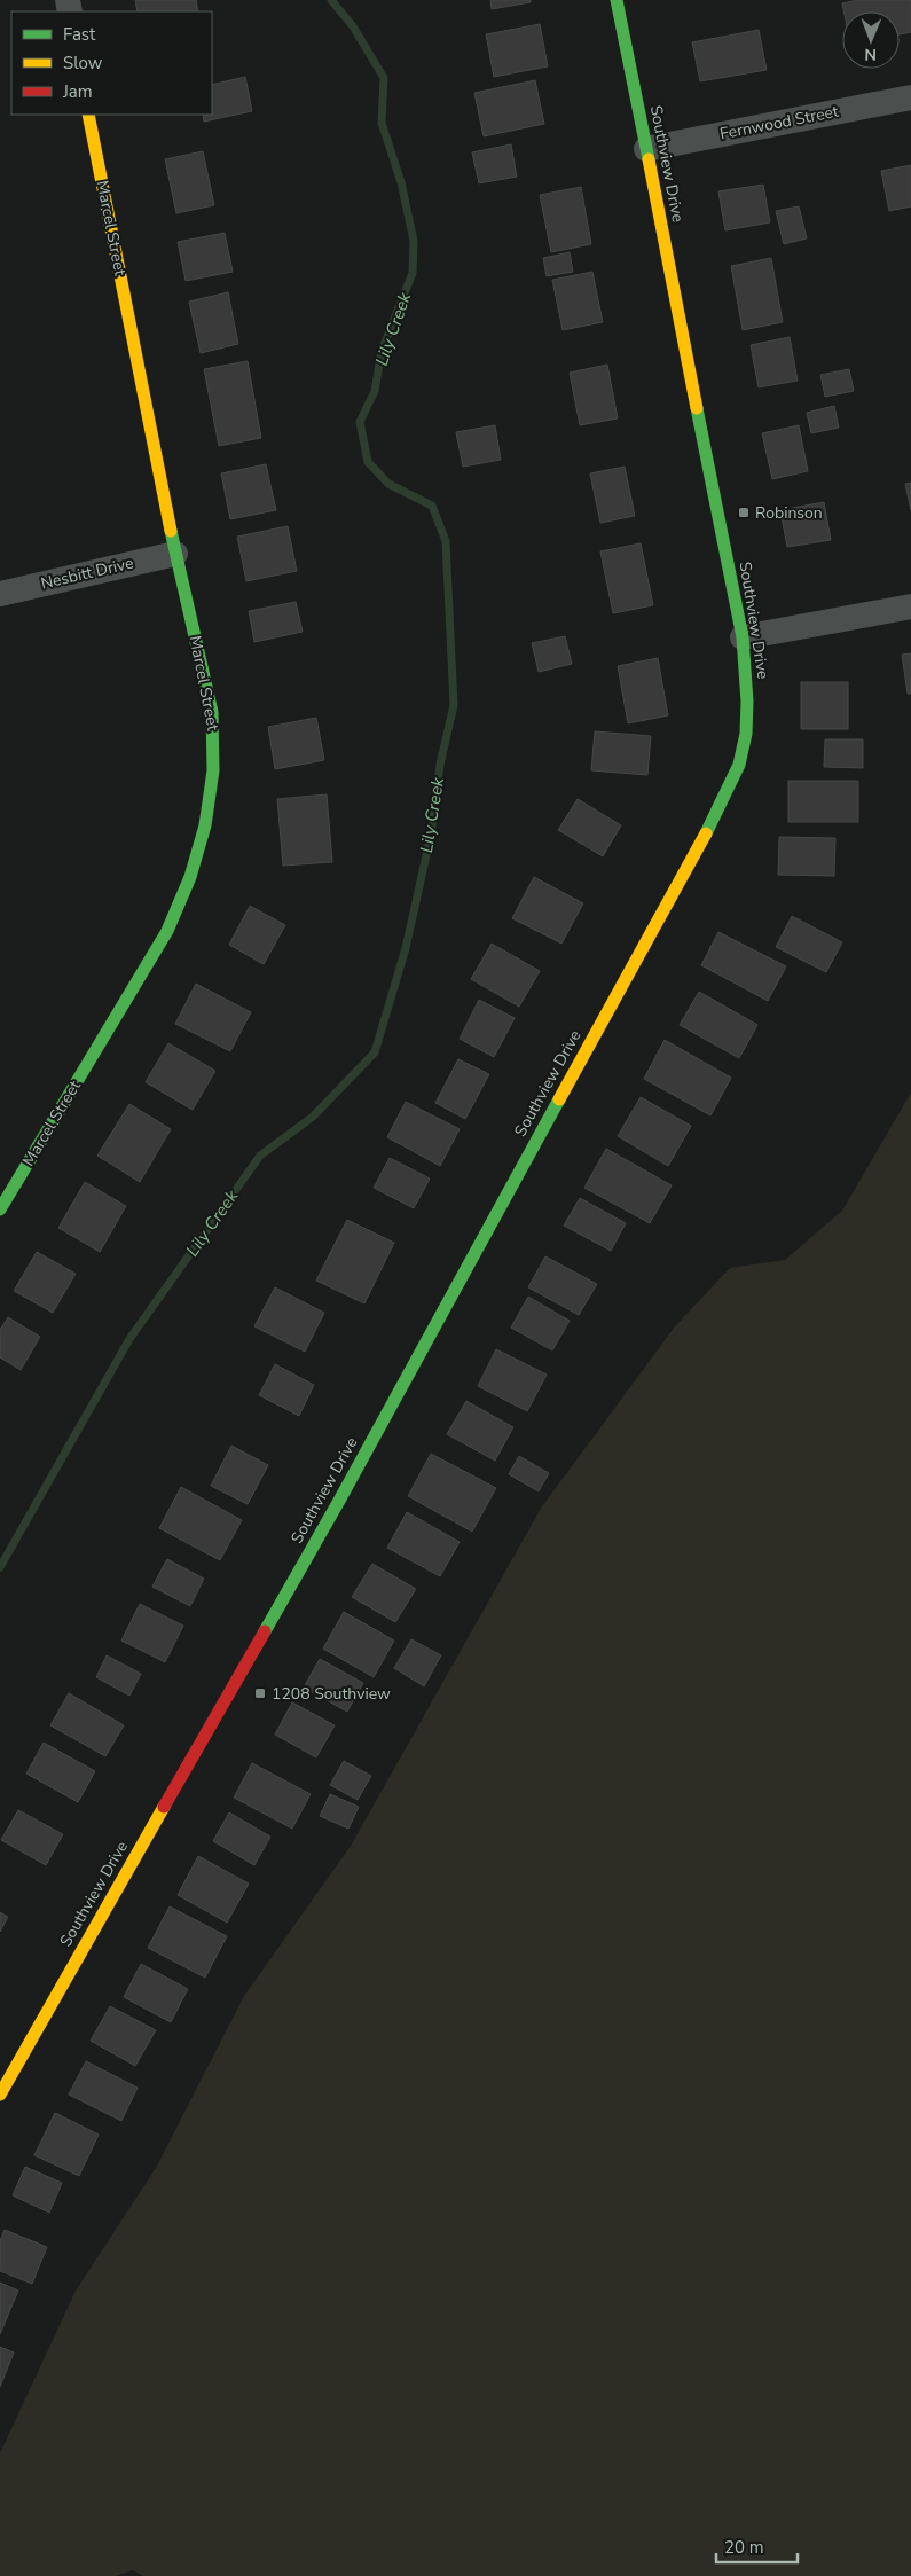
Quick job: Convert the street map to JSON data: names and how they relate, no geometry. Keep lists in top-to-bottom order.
{
  "streets": {
    "street": [
      "Fernwood Street",
      "Southview Drive",
      "Marcel Street",
      "Nesbitt Drive"
    ]
  },
  "crossings": [
    ["Fernwood Street", "Southview Drive"],
    ["Marcel Street", "Nesbitt Drive"]
  ],
  "water": ["Lily Creek"],
  "places": {
    "transit": ["Robinson", "1208 Southview"]
  },
  "legend": ["Fast", "Slow", "Jam"],
  "scale_bar": "20 m",
  "north": "bottom"
}
